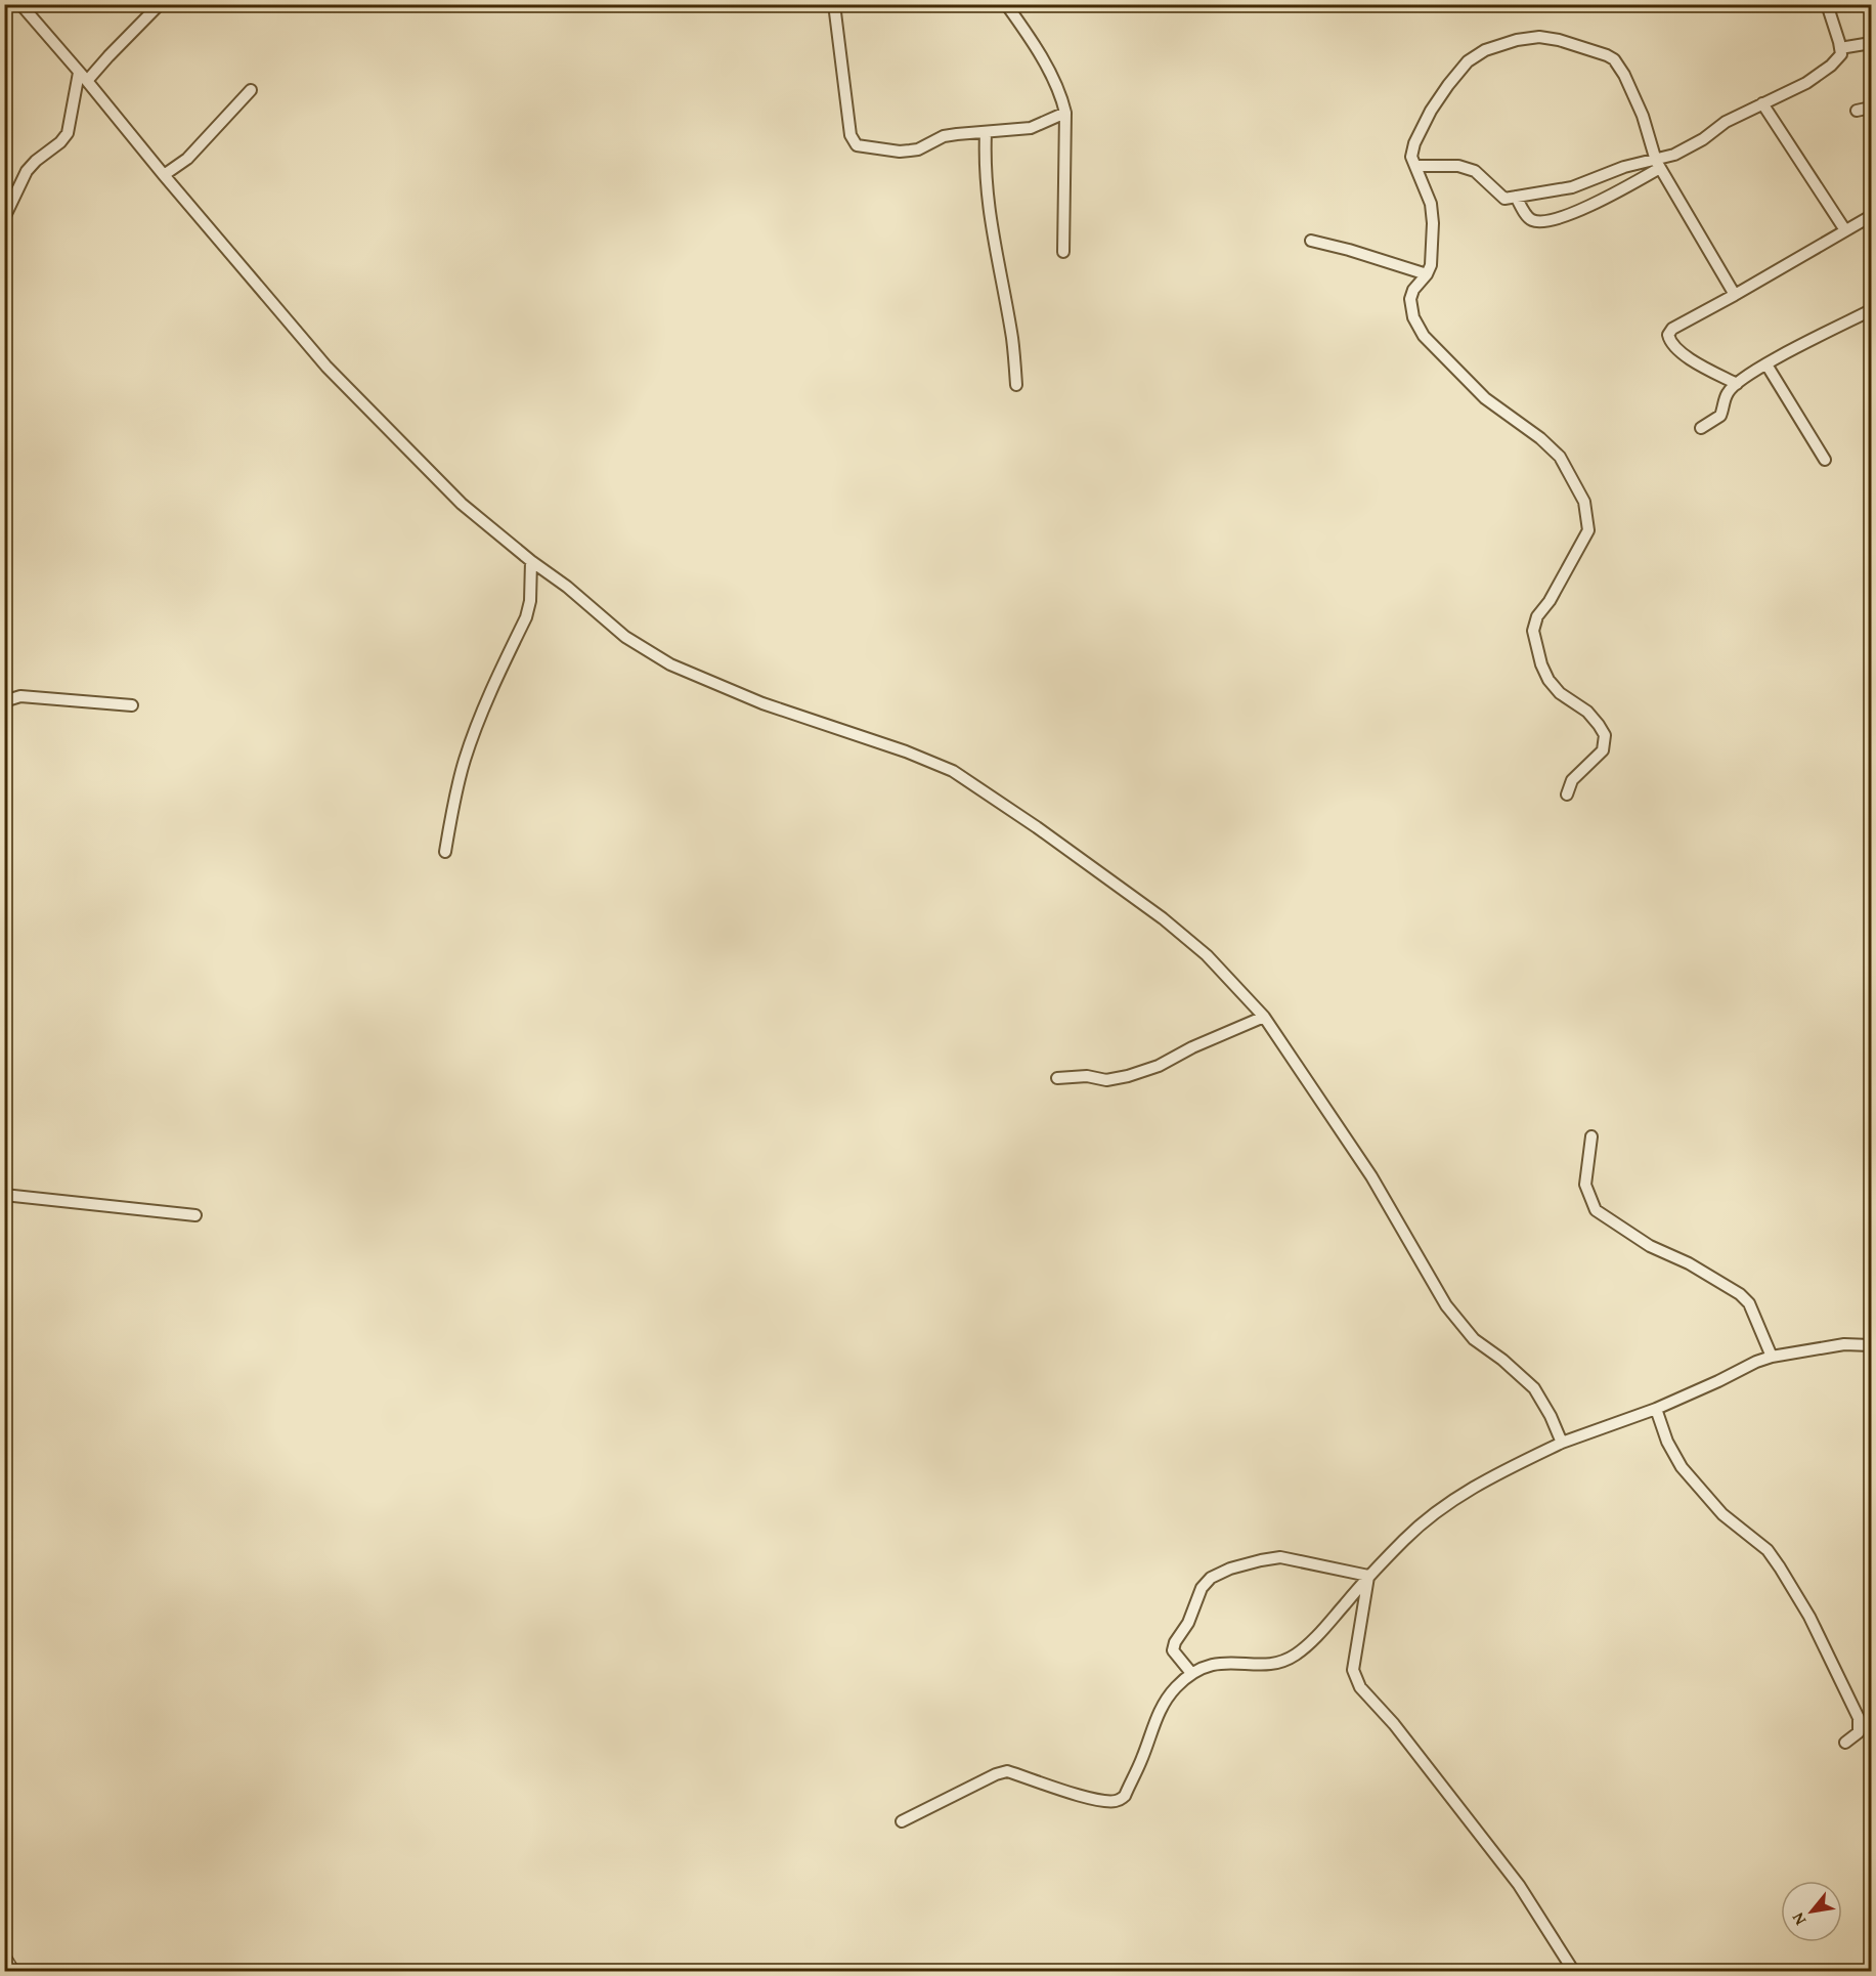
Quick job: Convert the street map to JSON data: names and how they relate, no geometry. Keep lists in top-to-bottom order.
{
  "north": "bottom left"
}
